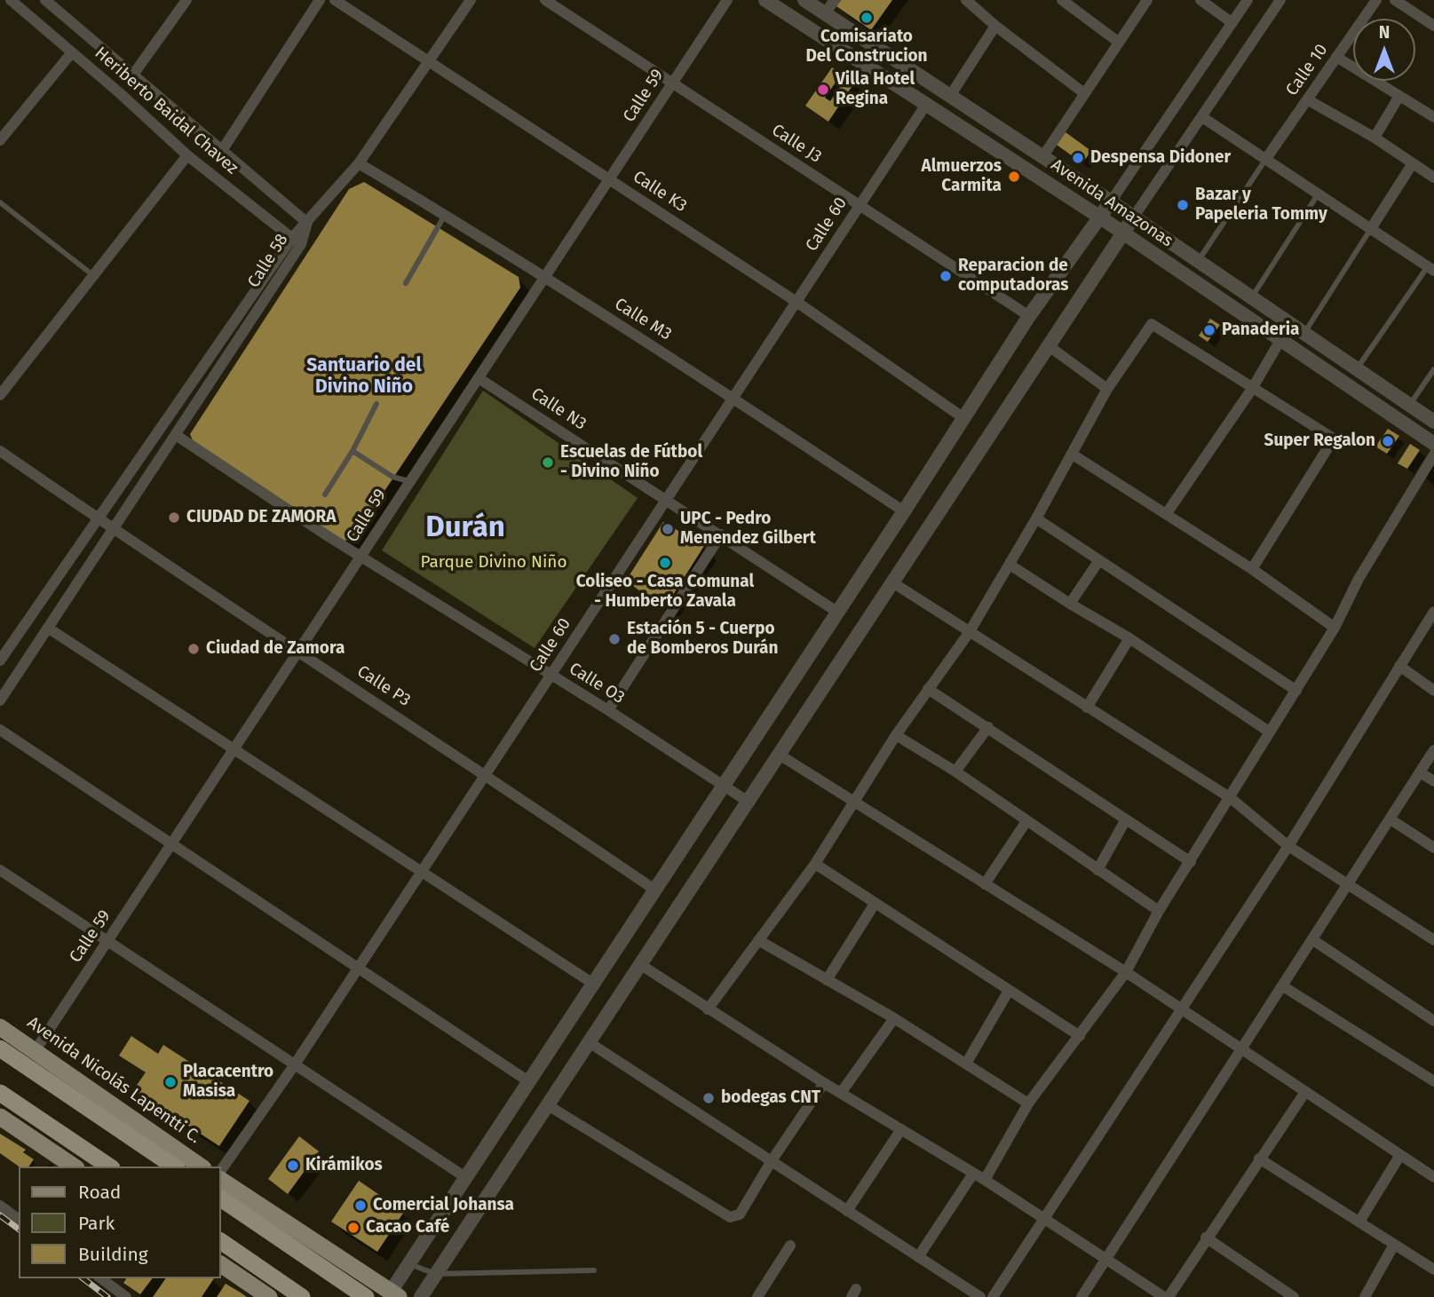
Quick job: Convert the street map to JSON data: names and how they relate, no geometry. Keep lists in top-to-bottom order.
{
  "streets": {
    "main road": ["Avenida Nicolás Lapentti C."],
    "street": [
      "Calle 10",
      "Calle 59",
      "Heriberto Baidal Chavez",
      "Calle J3",
      "Calle K3",
      "Avenida Amazonas",
      "Calle 60",
      "Calle 58",
      "Calle M3",
      "Calle N3",
      "Calle O3",
      "Calle P3"
    ]
  },
  "crossings": [
    ["Calle 59", "Calle J3"],
    ["Calle 59", "Calle K3"],
    ["Calle 59", "Calle M3"],
    ["Calle 59", "Calle N3"],
    ["Calle 59", "Calle O3"],
    ["Calle 59", "Calle P3"],
    ["Calle 59", "Avenida Nicolás Lapentti C."],
    ["Heriberto Baidal Chavez", "Calle 58"],
    ["Calle J3", "Calle 60"],
    ["Calle K3", "Calle 60"],
    ["Avenida Amazonas", "Calle 60"],
    ["Calle 60", "Calle M3"],
    ["Calle 60", "Calle N3"],
    ["Calle 60", "Calle O3"],
    ["Calle 60", "Calle P3"],
    ["Calle 58", "Calle O3"],
    ["Calle 58", "Calle P3"]
  ],
  "districts": ["Santuario del Divino Niño", "Durán"],
  "parks": ["Parque Divino Niño"],
  "places": [
    "Comisariato Del Construcion",
    "Villa Hotel Regina",
    "Despensa Didoner",
    "Almuerzos Carmita",
    "Bazar y Papeleria Tommy",
    "Reparacion de computadoras",
    "Panaderia",
    "Super Regalon",
    "Escuelas de Fútbol - Divino Niño",
    "CIUDAD DE ZAMORA",
    "UPC - Pedro Menendez Gilbert",
    "Coliseo - Casa Comunal - Humberto Zavala",
    "Estación 5 - Cuerpo de Bomberos Durán",
    "Ciudad de Zamora",
    "Placacentro Masisa",
    "bodegas CNT",
    "Kirámikos",
    "Comercial Johansa",
    "Cacao Café"
  ],
  "legend": ["Road", "Park", "Building"],
  "north": "top"
}
